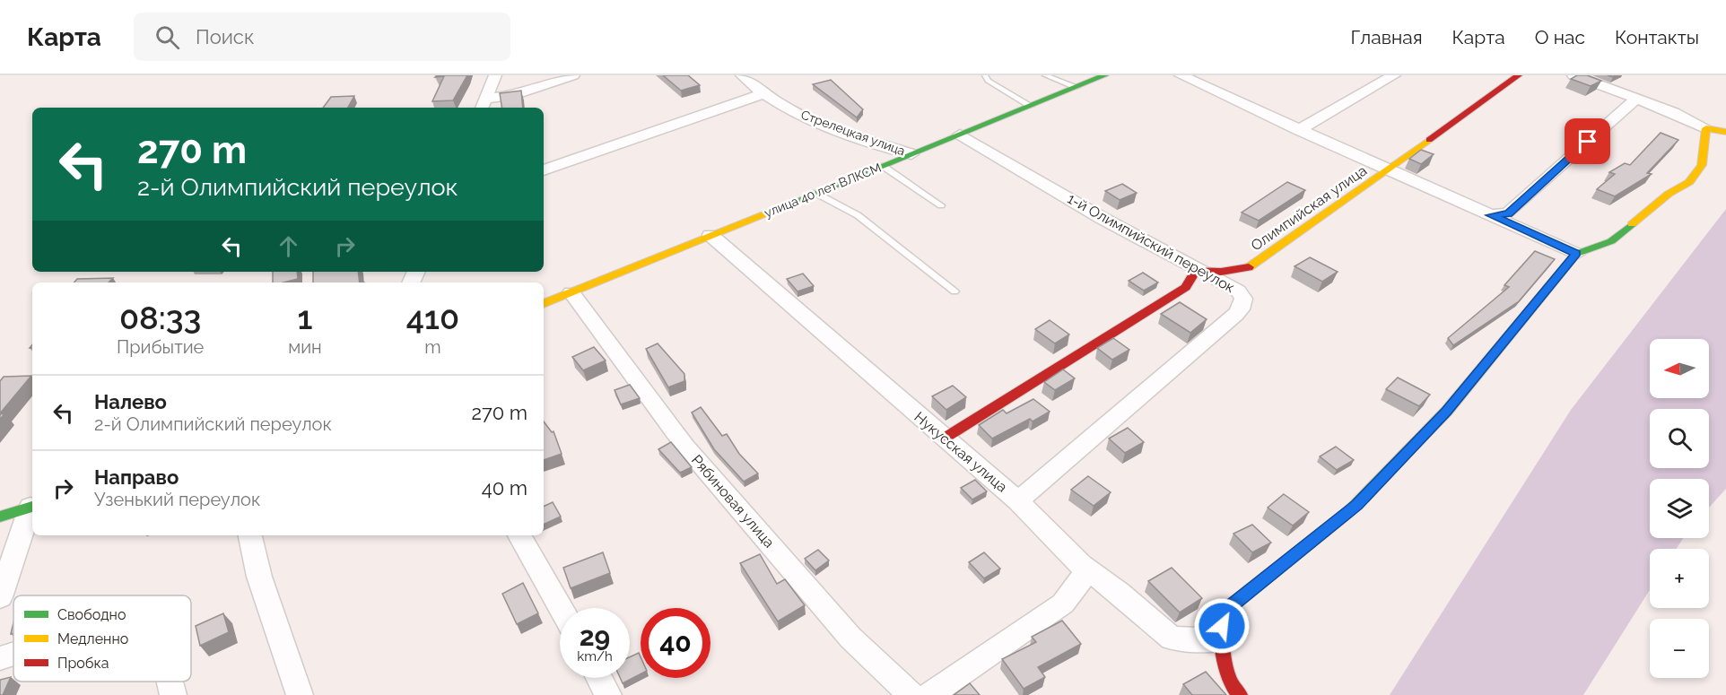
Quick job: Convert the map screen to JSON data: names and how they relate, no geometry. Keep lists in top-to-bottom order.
{
  "streets": {
    "street": [
      "Стрелецкая улица",
      "улица 40 лет ВЛКСМ",
      "Олимпийская улица",
      "1-й Олимпийский переулок",
      "Нукусская улица",
      "Рябиновая улица"
    ]
  },
  "crossings": [
    ["Стрелецкая улица", "улица 40 лет ВЛКСМ"],
    ["улица 40 лет ВЛКСМ", "1-й Олимпийский переулок"],
    ["улица 40 лет ВЛКСМ", "Нукусская улица"],
    ["улица 40 лет ВЛКСМ", "Рябиновая улица"],
    ["Олимпийская улица", "1-й Олимпийский переулок"],
    ["1-й Олимпийский переулок", "Нукусская улица"]
  ],
  "legend": ["Свободно", "Медленно", "Пробка"],
  "north": "left",
  "page": {
    "header": "Карта",
    "search": "Поиск",
    "nav": [
      "Главная",
      "Карта",
      "О нас",
      "Контакты"
    ],
    "turn": ["270 m", "2-й Олимпийский переулок"],
    "eta": [
      "08:33",
      "Прибытие",
      "1",
      "мин",
      "410",
      "m"
    ],
    "map_buttons": ["+", "−"],
    "list": [
      {
        "name": "Налево",
        "note": "2-й Олимпийский переулок",
        "value": "270 m"
      },
      {
        "name": "Направо",
        "note": "Узенький переулок",
        "value": "40 m"
      }
    ],
    "speed": "29 km/h",
    "limit": "40"
  }
}
